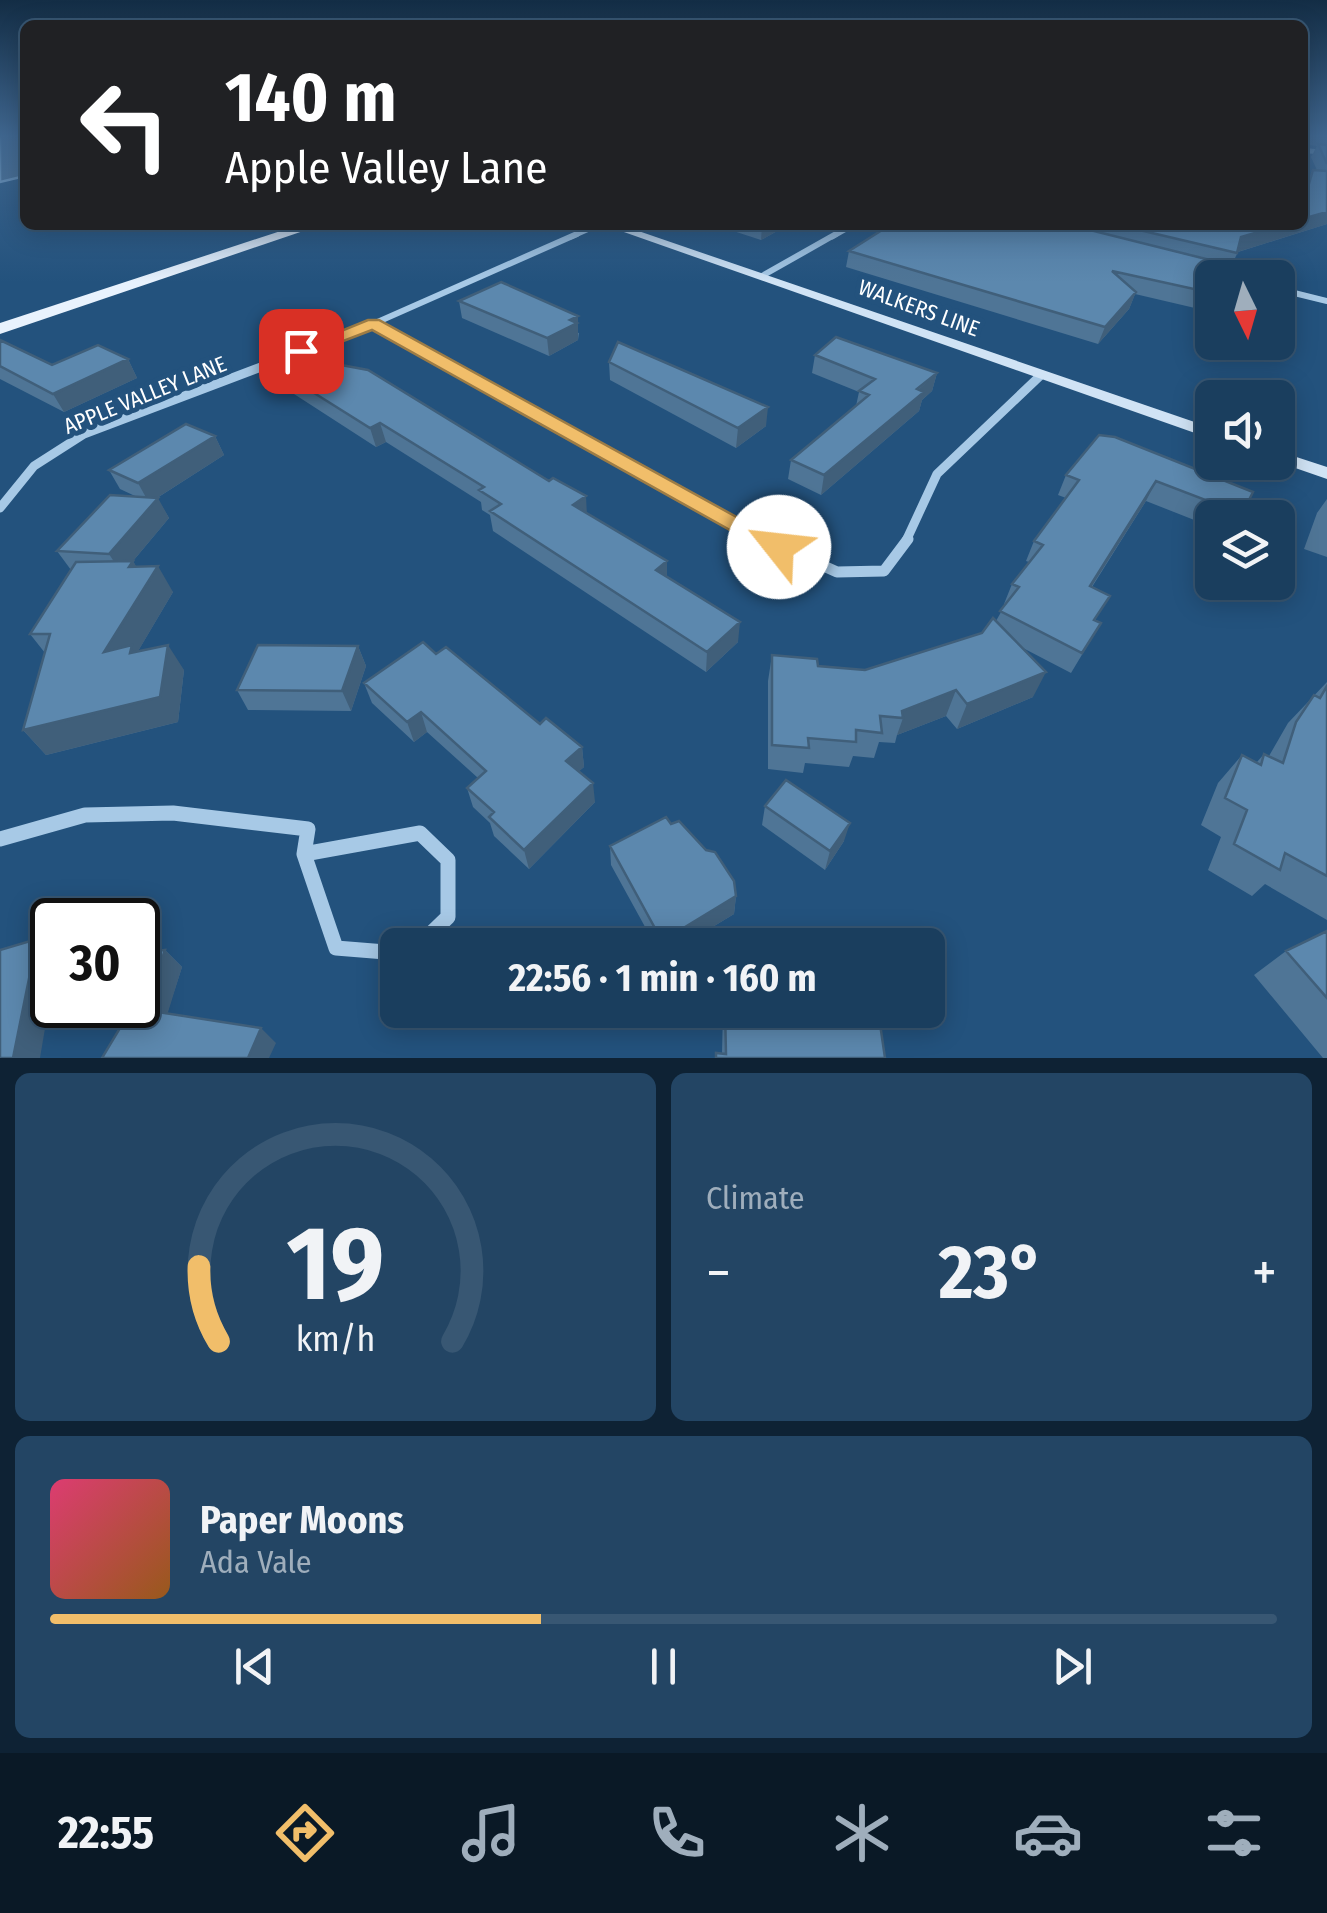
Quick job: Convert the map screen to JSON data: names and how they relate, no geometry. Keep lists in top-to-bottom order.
{
  "streets": {
    "main road": ["WALKERS LINE"],
    "street": ["APPLE VALLEY LANE"]
  },
  "north": "bottom",
  "page": {
    "turn": ["140 m", "Apple Valley Lane"],
    "limit": "30",
    "trip": "22:56 · 1 min · 160 m",
    "tile": "Climate",
    "heat": ["−", "23°", "+"],
    "song": ["Paper Moons", "Ada Vale"],
    "tabs": "22:55",
    "gauge": ["19", "km/h"]
  }
}
